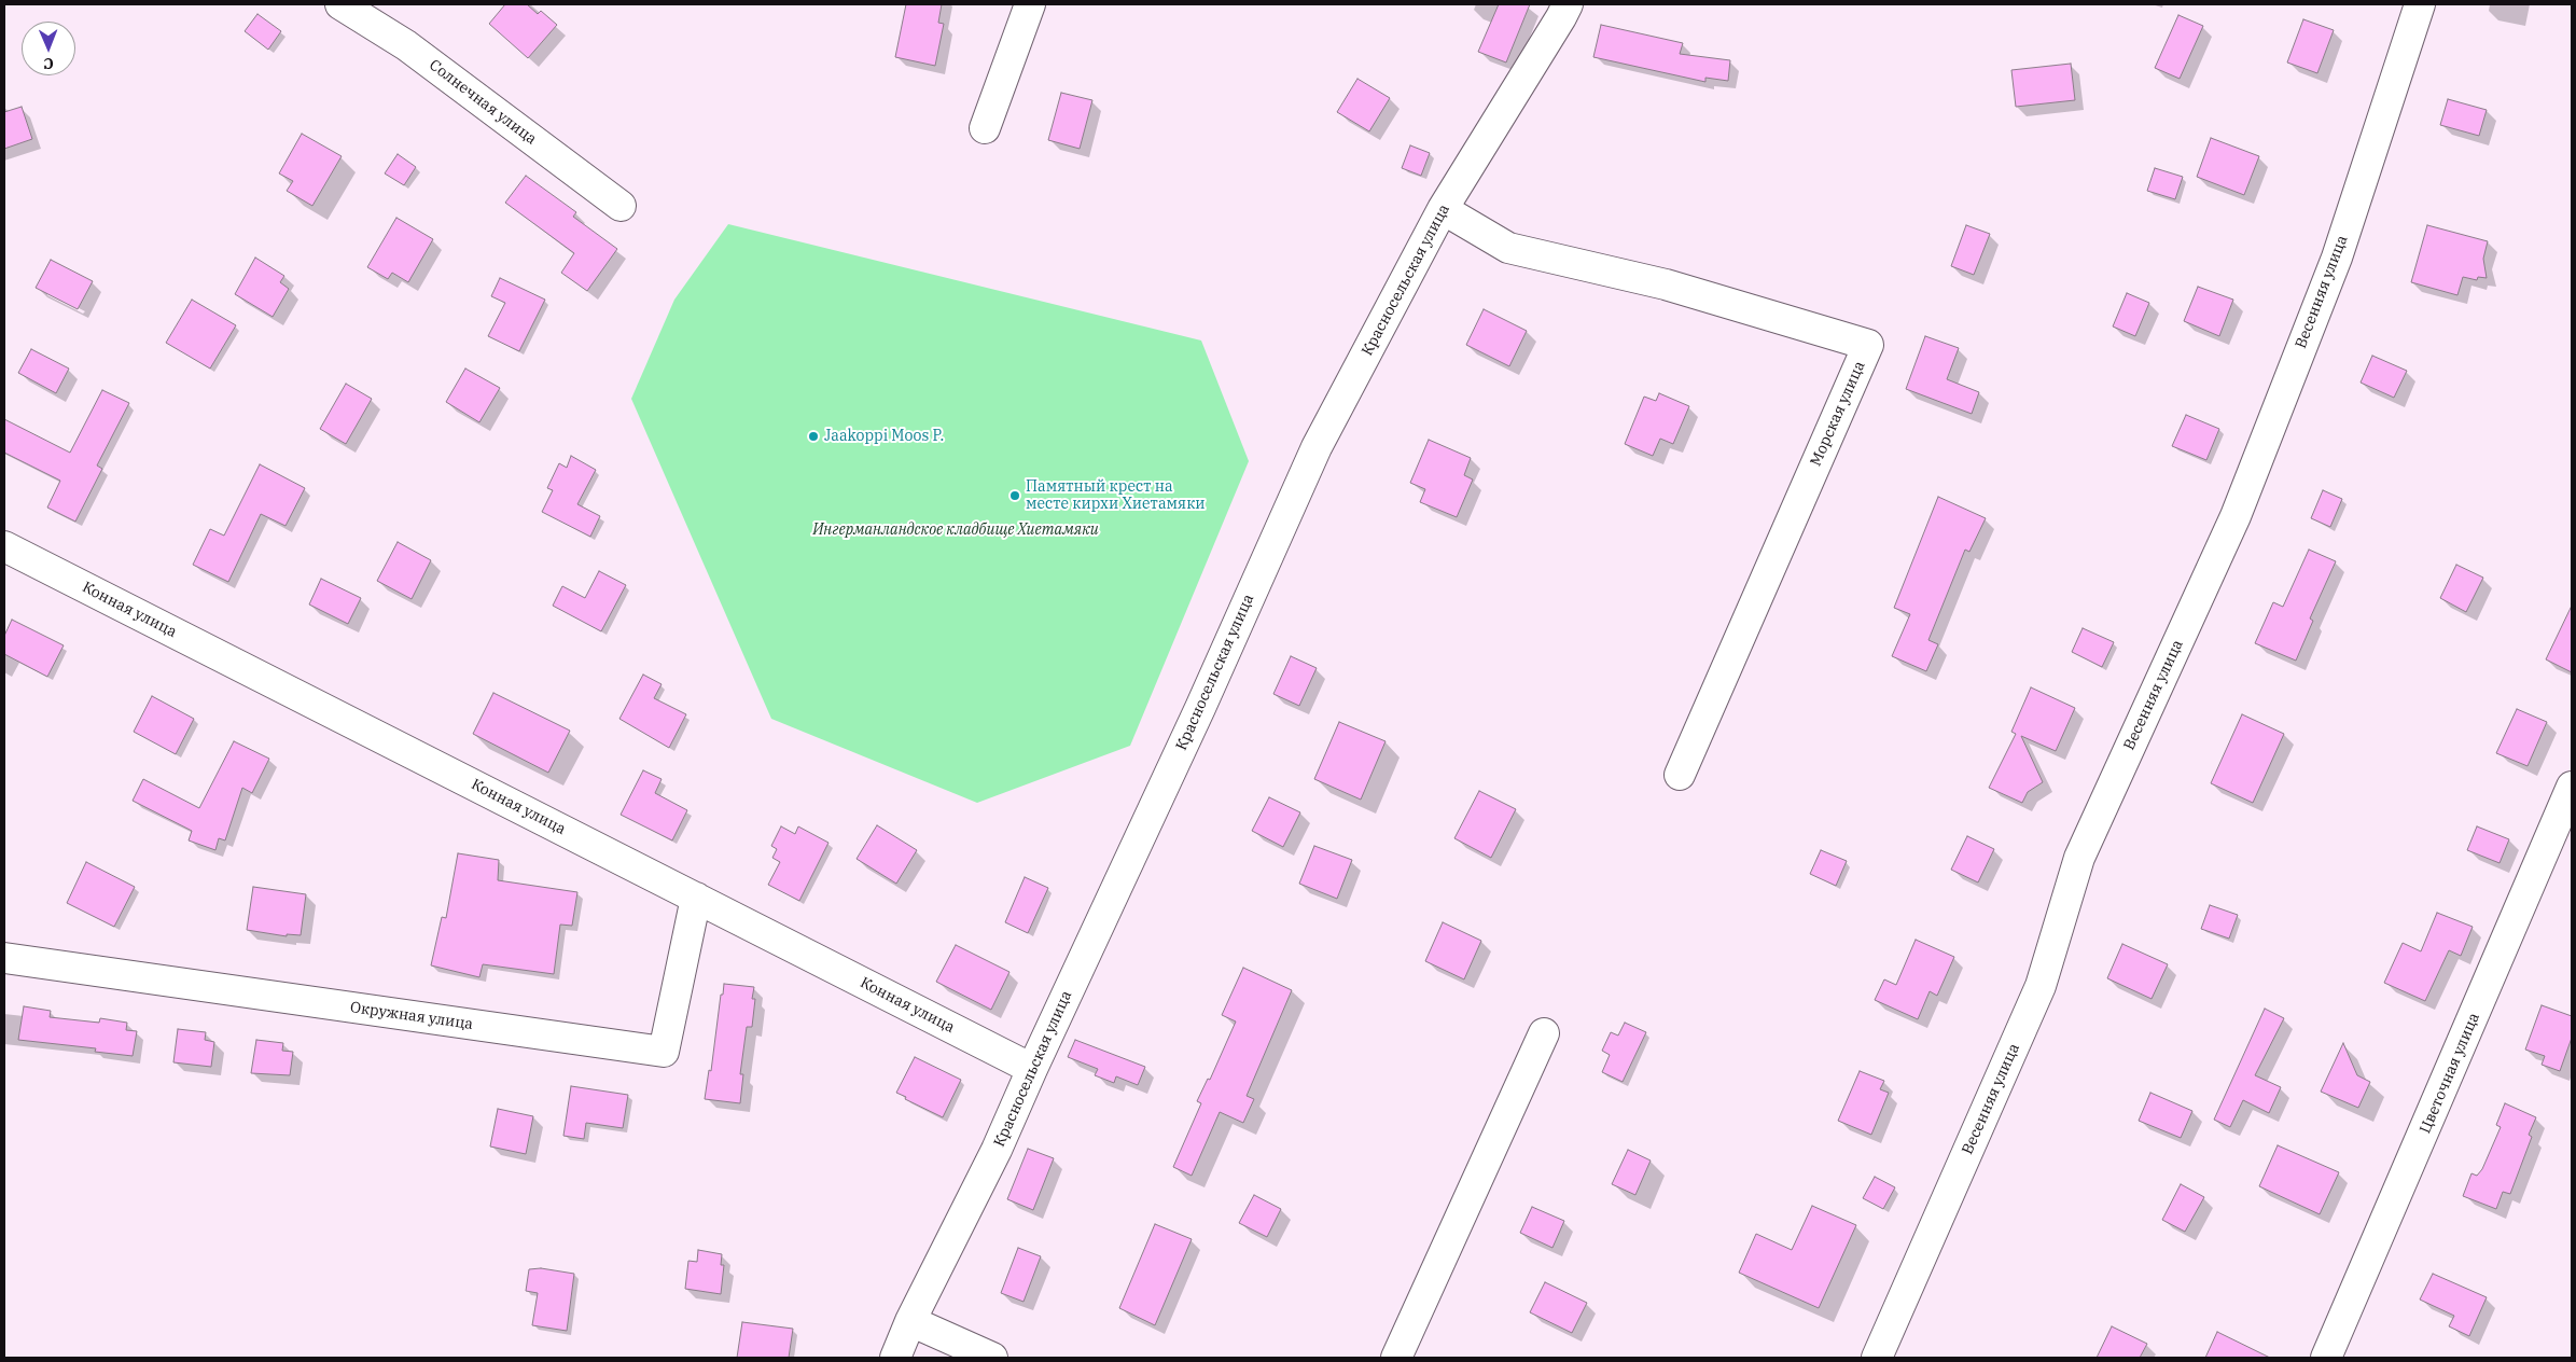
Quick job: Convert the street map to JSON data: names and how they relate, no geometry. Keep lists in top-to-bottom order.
{
  "streets": {
    "street": [
      "Солнечная улица",
      "Красносельская улица",
      "Весенняя улица",
      "Морская улица",
      "Конная улица",
      "Окружная улица",
      "Цветочная улица"
    ]
  },
  "crossings": [
    ["Красносельская улица", "Морская улица"],
    ["Красносельская улица", "Конная улица"],
    ["Конная улица", "Окружная улица"]
  ],
  "parks": ["Ингерманландское кладбище Хиетамяки"],
  "places": ["Jaakoppi Moos P.", "Памятный крест на месте кирхи Хиетамяки"],
  "north": "bottom"
}
